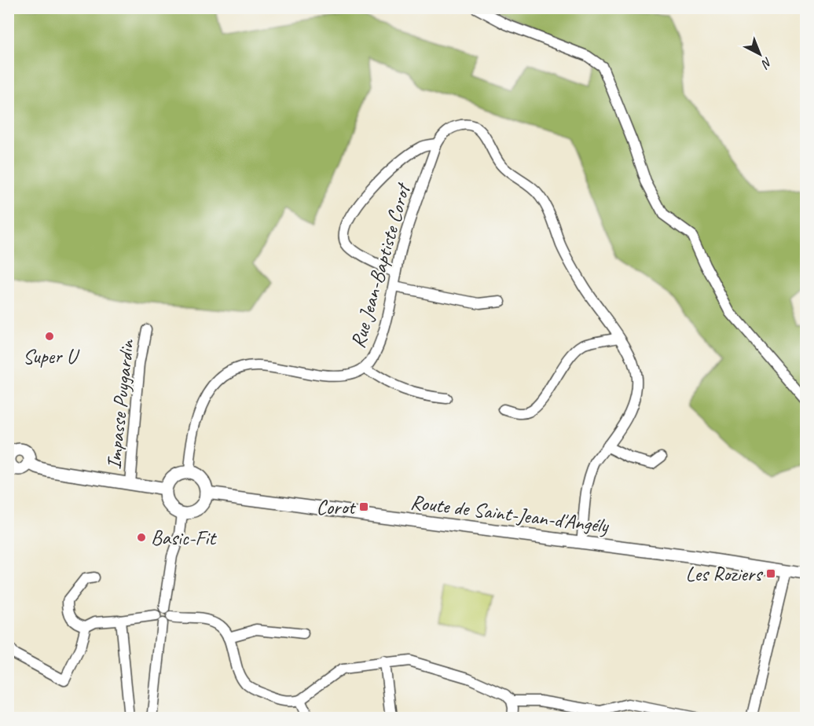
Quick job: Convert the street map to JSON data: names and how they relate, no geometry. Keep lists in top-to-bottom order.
{
  "streets": {
    "main road": ["Route de Saint-Jean-d'Angély"],
    "street": ["Rue Jean-Baptiste Corot", "Impasse Puygardin"]
  },
  "crossings": [
    ["Rue Jean-Baptiste Corot", "Route de Saint-Jean-d'Angély"]
  ],
  "places": {
    "other": ["Super U", "Basic-Fit"],
    "transit": ["Corot", "Les Roziers"]
  },
  "north": "bottom right"
}
